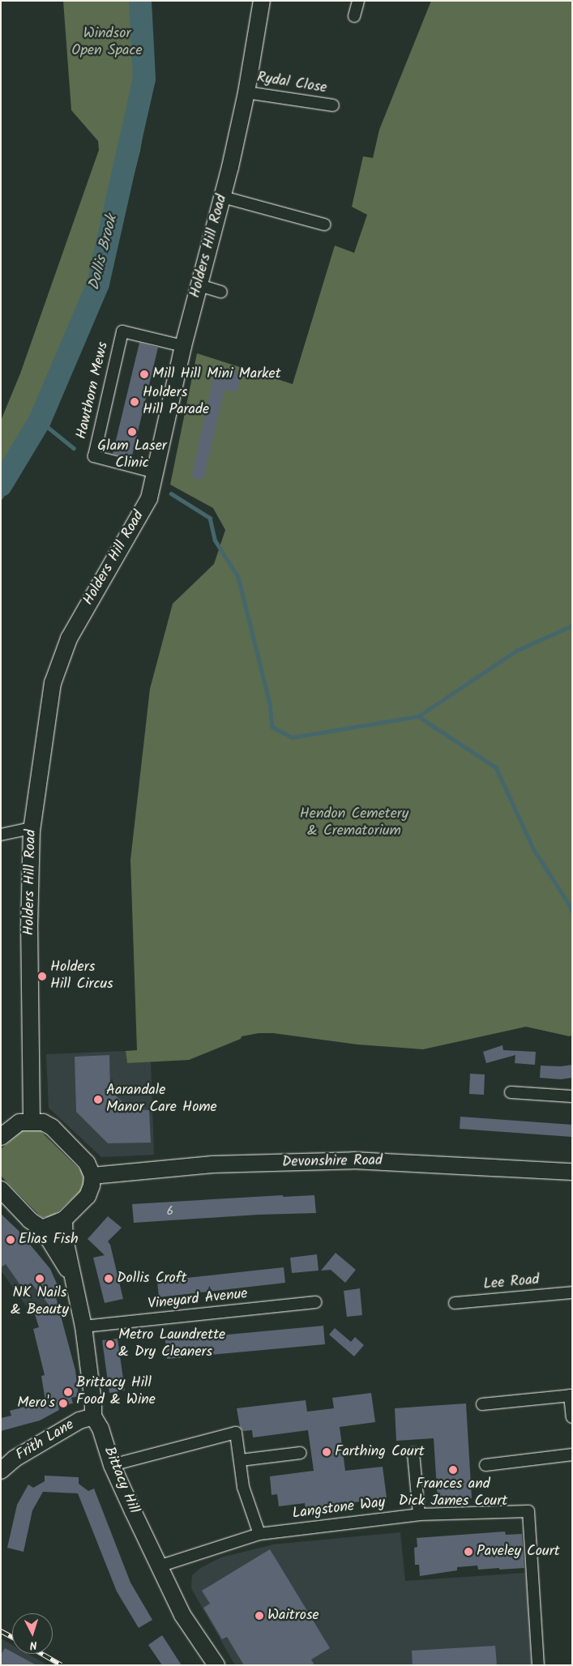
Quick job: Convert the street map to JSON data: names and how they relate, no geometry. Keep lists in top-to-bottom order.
{
  "streets": {
    "main road": [
      "Holders Hill Road",
      "Devonshire Road",
      "Frith Lane",
      "Bittacy Hill"
    ],
    "street": [
      "Rydal Close",
      "Hawthorn Mews",
      "Lee Road",
      "Vineyard Avenue",
      "Langstone Way"
    ]
  },
  "crossings": [
    ["Rydal Close", "Holders Hill Road"],
    ["Holders Hill Road", "Hawthorn Mews"],
    ["Vineyard Avenue", "Bittacy Hill"],
    ["Frith Lane", "Bittacy Hill"],
    ["Bittacy Hill", "Langstone Way"]
  ],
  "water": ["Dollis Brook"],
  "parks": ["Windsor Open Space", "Hendon Cemetery & Crematorium"],
  "places": [
    "Mill Hill Mini Market",
    "Holders Hill Parade",
    "Glam Laser Clinic",
    "Holders Hill Circus",
    "Aarandale Manor Care Home",
    "Elias Fish",
    "NK Nails & Beauty",
    "Dollis Croft",
    "Metro Laundrette & Dry Cleaners",
    "Brittacy Hill Food & Wine",
    "Mero's",
    "Farthing Court",
    "Frances and Dick James Court",
    "Paveley Court",
    "Waitrose"
  ],
  "house_numbers": ["6"],
  "north": "bottom"
}
